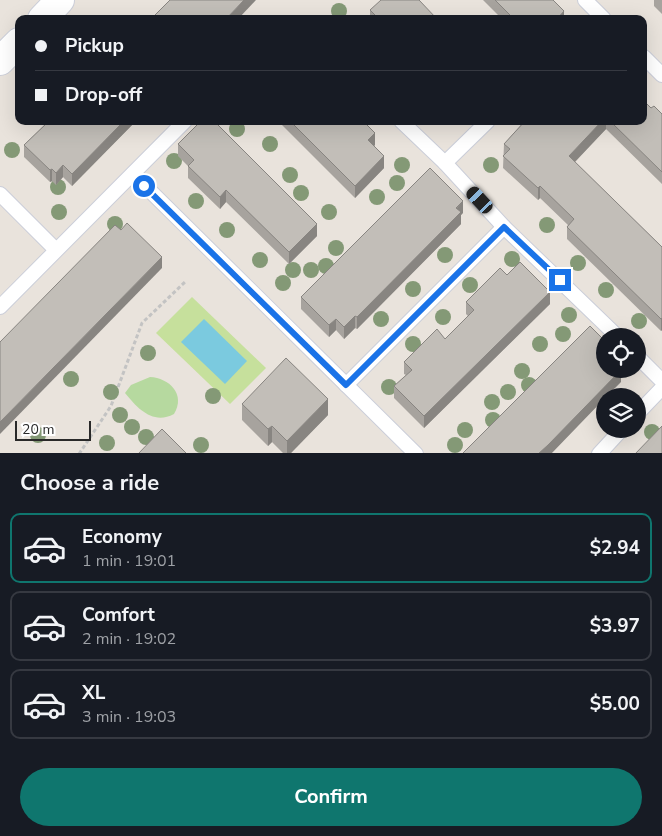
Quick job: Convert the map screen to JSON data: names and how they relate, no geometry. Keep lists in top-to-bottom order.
{
  "scale_bar": "20 m",
  "page": {
    "banner": ["Pickup", "Drop-off"],
    "scale": "20 m",
    "heading": "Choose a ride",
    "list": [
      {
        "name": "Economy",
        "note": "1 min · 19:01",
        "value": "$2.94"
      },
      {
        "name": "Comfort",
        "note": "2 min · 19:02",
        "value": "$3.97"
      },
      {
        "name": "XL",
        "note": "3 min · 19:03",
        "value": "$5.00"
      }
    ],
    "buttons": "Confirm"
  }
}
